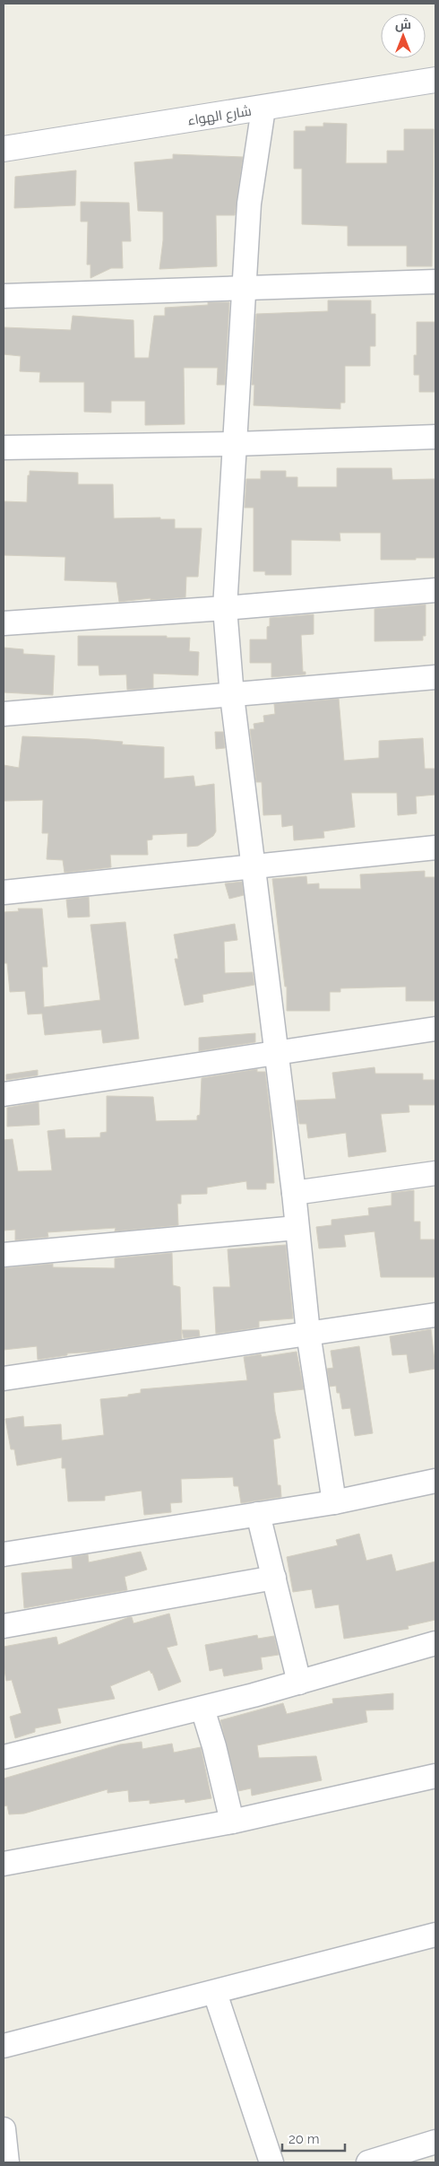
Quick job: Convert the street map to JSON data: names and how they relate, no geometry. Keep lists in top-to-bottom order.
{
  "streets": {
    "street": ["شارع الهواء"]
  },
  "scale_bar": "20 m",
  "north": "top"
}
